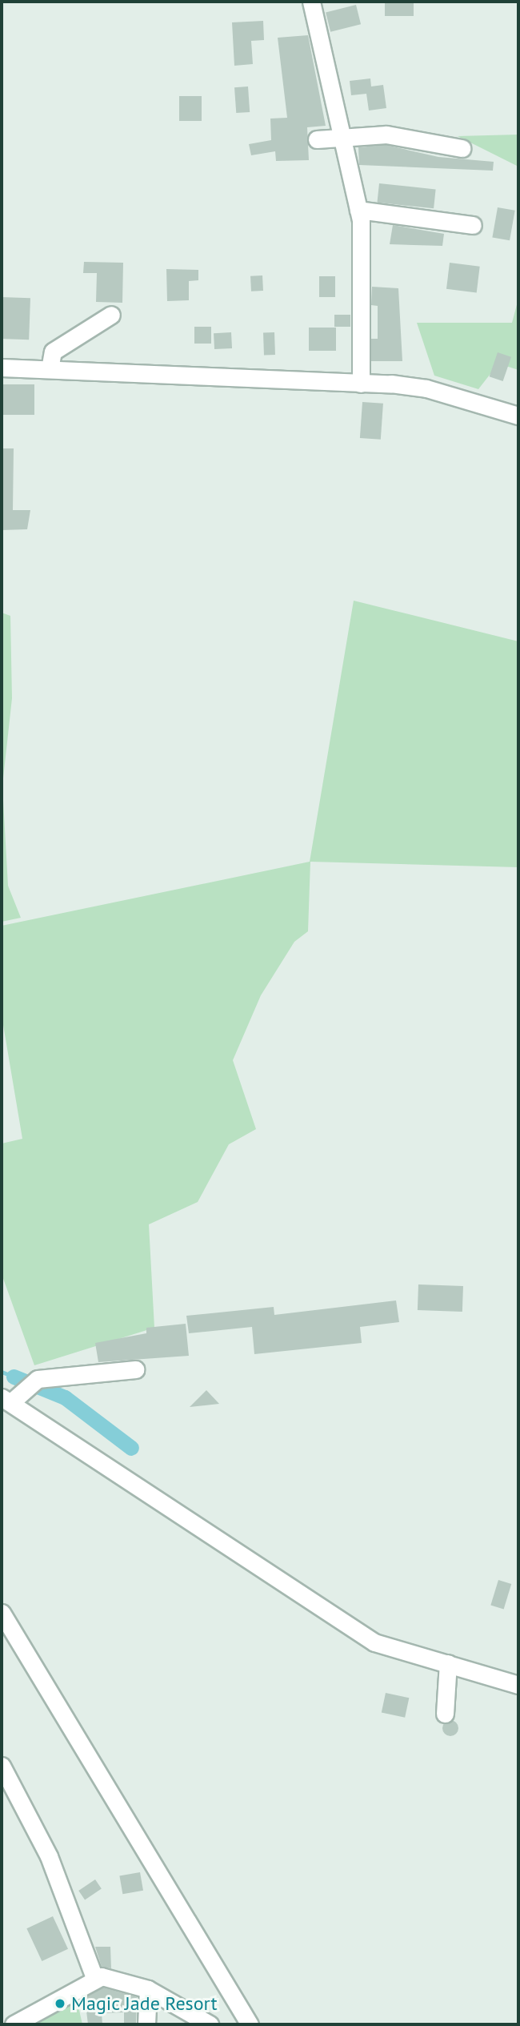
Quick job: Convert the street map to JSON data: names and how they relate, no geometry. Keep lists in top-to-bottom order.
{
  "places": ["Magic Jade Resort"]
}
